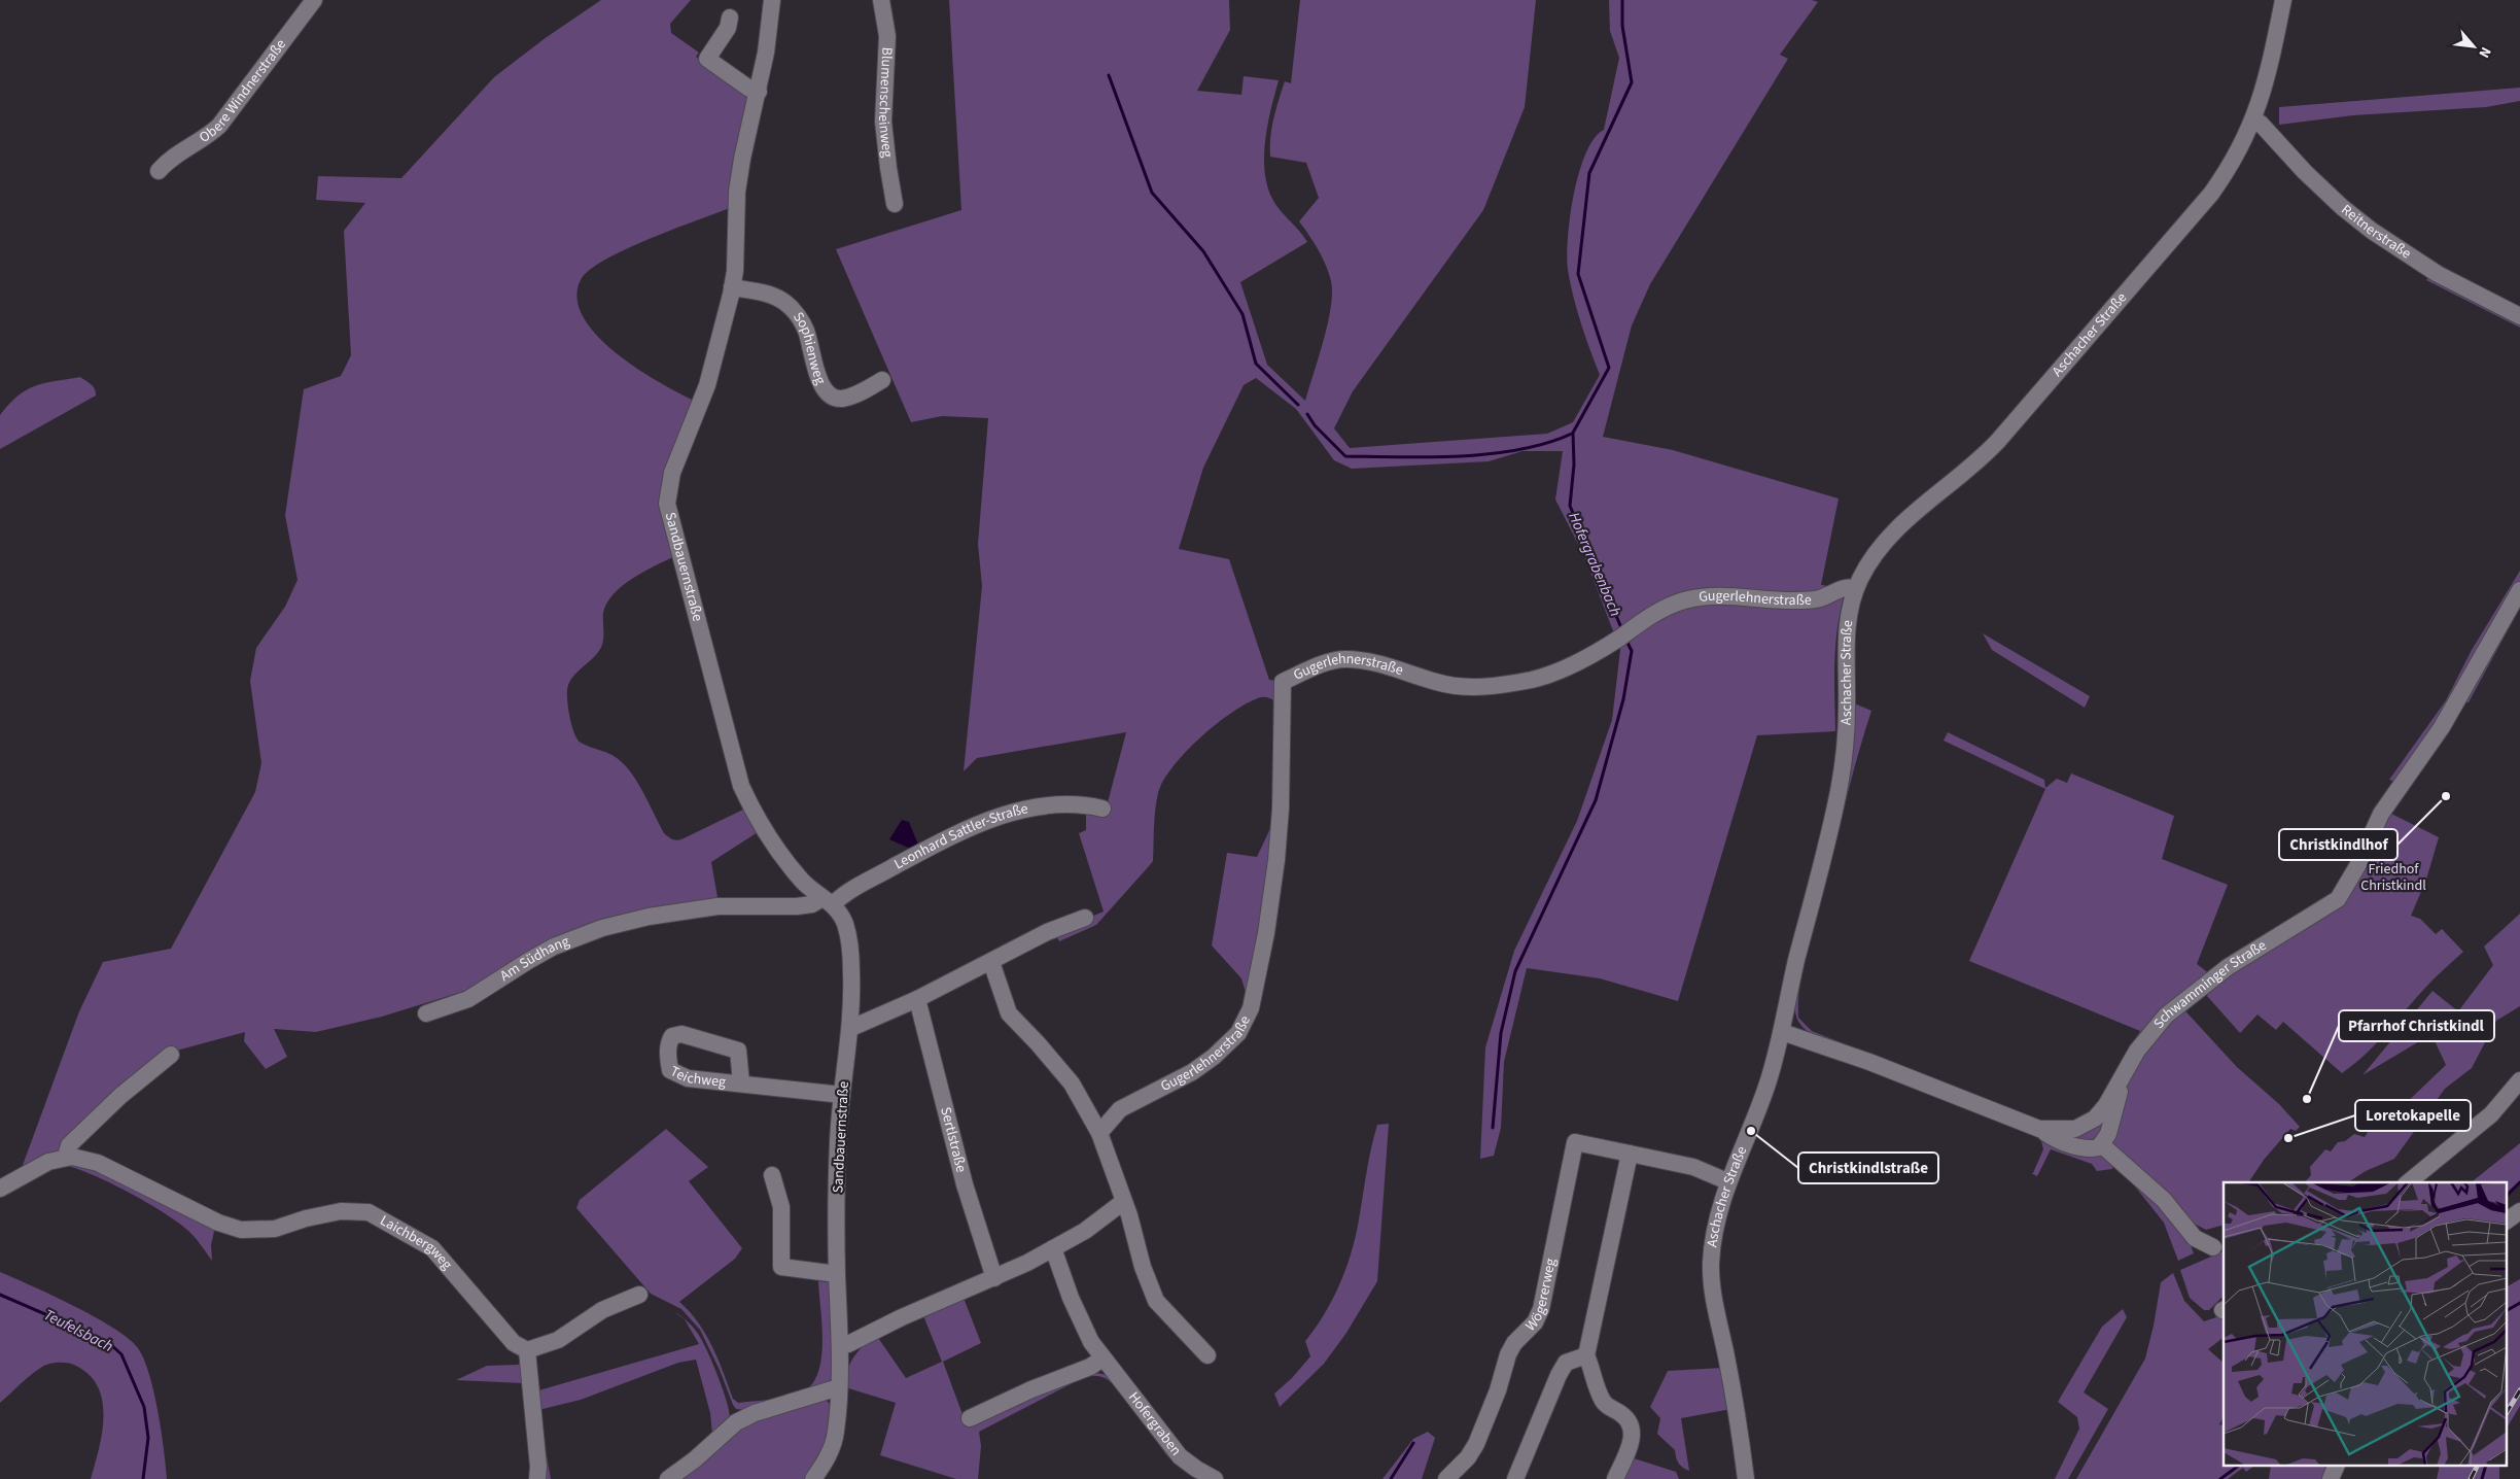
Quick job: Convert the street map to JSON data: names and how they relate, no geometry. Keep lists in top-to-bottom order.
{
  "streets": {
    "street": [
      "Obere Windnerstraße",
      "Blumenscheinweg",
      "Reitnerstraße",
      "Aschacher Straße",
      "Sophienweg",
      "Sandbauernstraße",
      "Gugerlehnerstraße",
      "Leonhard Sattler-Straße",
      "Am Südhang",
      "Schwamminger Straße",
      "Teichweg",
      "Sertlstraße",
      "Laichbergweg",
      "Wögererweg",
      "Hofergraben"
    ]
  },
  "crossings": [
    ["Reitnerstraße", "Aschacher Straße"],
    ["Aschacher Straße", "Gugerlehnerstraße"],
    ["Aschacher Straße", "Schwamminger Straße"],
    ["Aschacher Straße", "Wögererweg"],
    ["Sophienweg", "Sandbauernstraße"],
    ["Sandbauernstraße", "Leonhard Sattler-Straße"],
    ["Sandbauernstraße", "Am Südhang"],
    ["Sandbauernstraße", "Teichweg"],
    ["Leonhard Sattler-Straße", "Am Südhang"]
  ],
  "water": ["Hofergrabenbach", "Teufelsbach"],
  "parks": ["Friedhof Christkindl"],
  "places": [
    "Christkindlhof",
    "Pfarrhof Christkindl",
    "Christkindlstraße",
    "Loretokapelle"
  ],
  "north": "bottom right"
}
